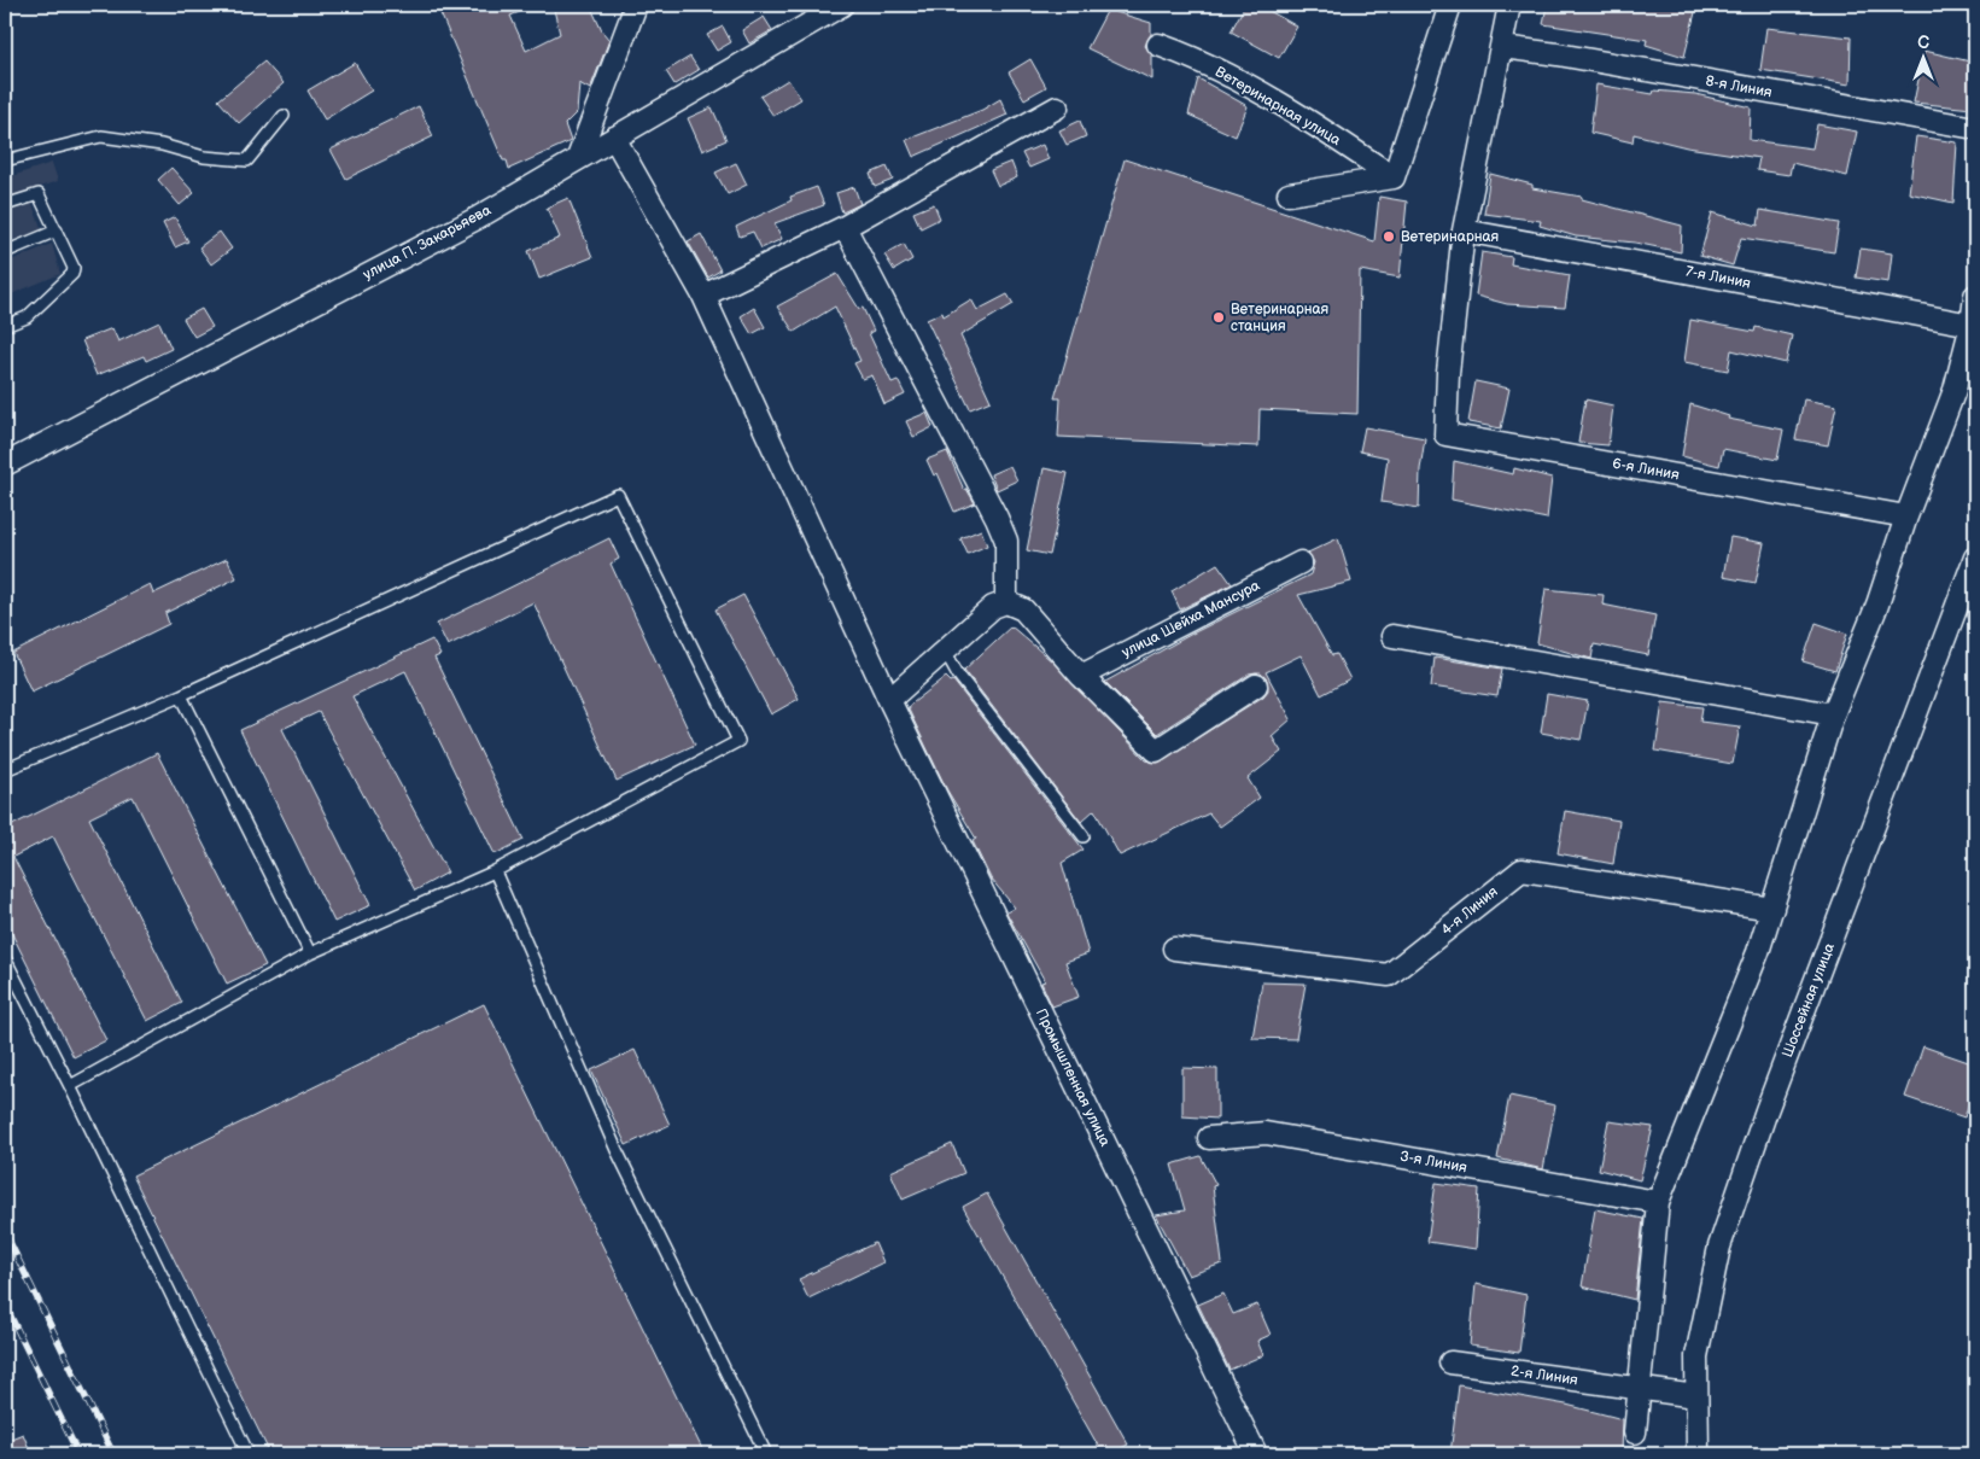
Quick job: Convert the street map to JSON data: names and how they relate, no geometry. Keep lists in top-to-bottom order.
{
  "streets": {
    "street": [
      "8-я Линия",
      "Ветеринарная улица",
      "улица П. Закарьяева",
      "7-я Линия",
      "6-я Линия",
      "улица Шейха Мансура",
      "4-я Линия",
      "Шоссейная улица",
      "Промышленная улица",
      "3-я Линия",
      "2-я Линия"
    ]
  },
  "crossings": [
    ["улица П. Закарьяева", "Промышленная улица"],
    ["7-я Линия", "6-я Линия"],
    ["Шоссейная улица", "2-я Линия"]
  ],
  "places": ["Ветеринарная", "Ветеринарная станция"],
  "north": "top"
}
